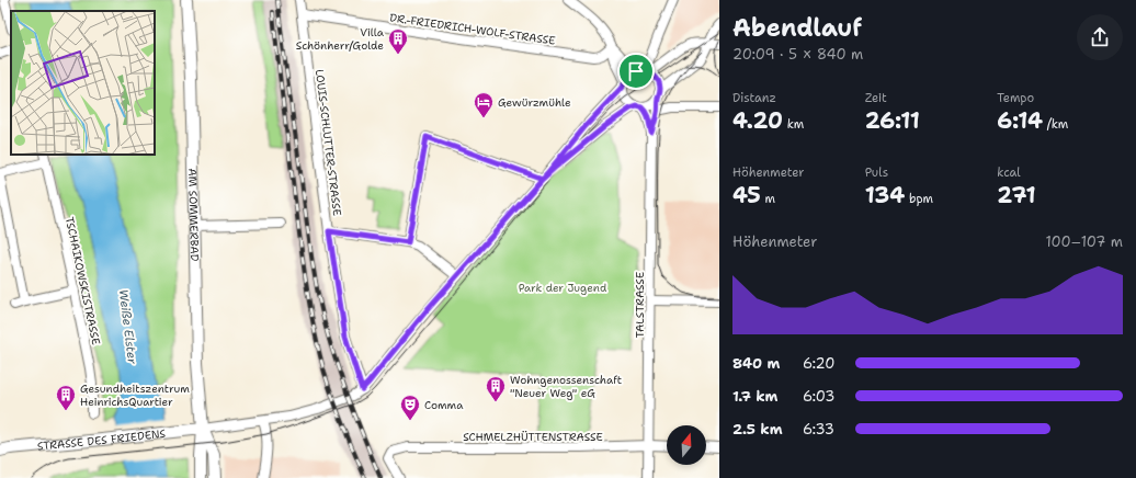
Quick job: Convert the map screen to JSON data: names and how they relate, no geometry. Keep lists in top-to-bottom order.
{
  "streets": {
    "main road": ["AM SOMMERBAD", "STRASSE DES FRIEDENS"],
    "street": [
      "DR.-FRIEDRICH-WOLF-STRASSE",
      "LOUIS-SCHLUTTER-STRASSE",
      "TSCHAIKOWSKISTRASSE",
      "TALSTRASSE",
      "SCHMELZHÜTTENSTRASSE"
    ]
  },
  "crossings": [
    ["DR.-FRIEDRICH-WOLF-STRASSE", "LOUIS-SCHLUTTER-STRASSE"],
    ["AM SOMMERBAD", "STRASSE DES FRIEDENS"],
    ["TALSTRASSE", "SCHMELZHÜTTENSTRASSE"]
  ],
  "water": ["Weiße Elster"],
  "parks": ["Park der Jugend"],
  "places": {
    "building": ["Villa Schönherr/Golde", "Wohngenossenschaft \"Neuer Weg\" eG", "Gesundheitszentrum HeinrichsQuartier"],
    "hotel": ["Gewürzmühle"],
    "theatre": ["Comma"]
  },
  "north": "top",
  "page": {
    "heading": ["Abendlauf", "20:09 · 5 × 840 m"],
    "stats": [
      ["Distanz", "4.20 km"],
      ["Zeit", "26:11"],
      ["Tempo", "6:14 /km"],
      ["Höhenmeter", "45 m"],
      ["Puls", "134 bpm"],
      ["kcal", "271"]
    ],
    "chart": ["Höhenmeter", "100–107 m"],
    "list": [
      {
        "name": "840 m",
        "note": "6:20"
      },
      {
        "name": "1.7 km",
        "note": "6:03"
      },
      {
        "name": "2.5 km",
        "note": "6:33"
      }
    ]
  }
}
